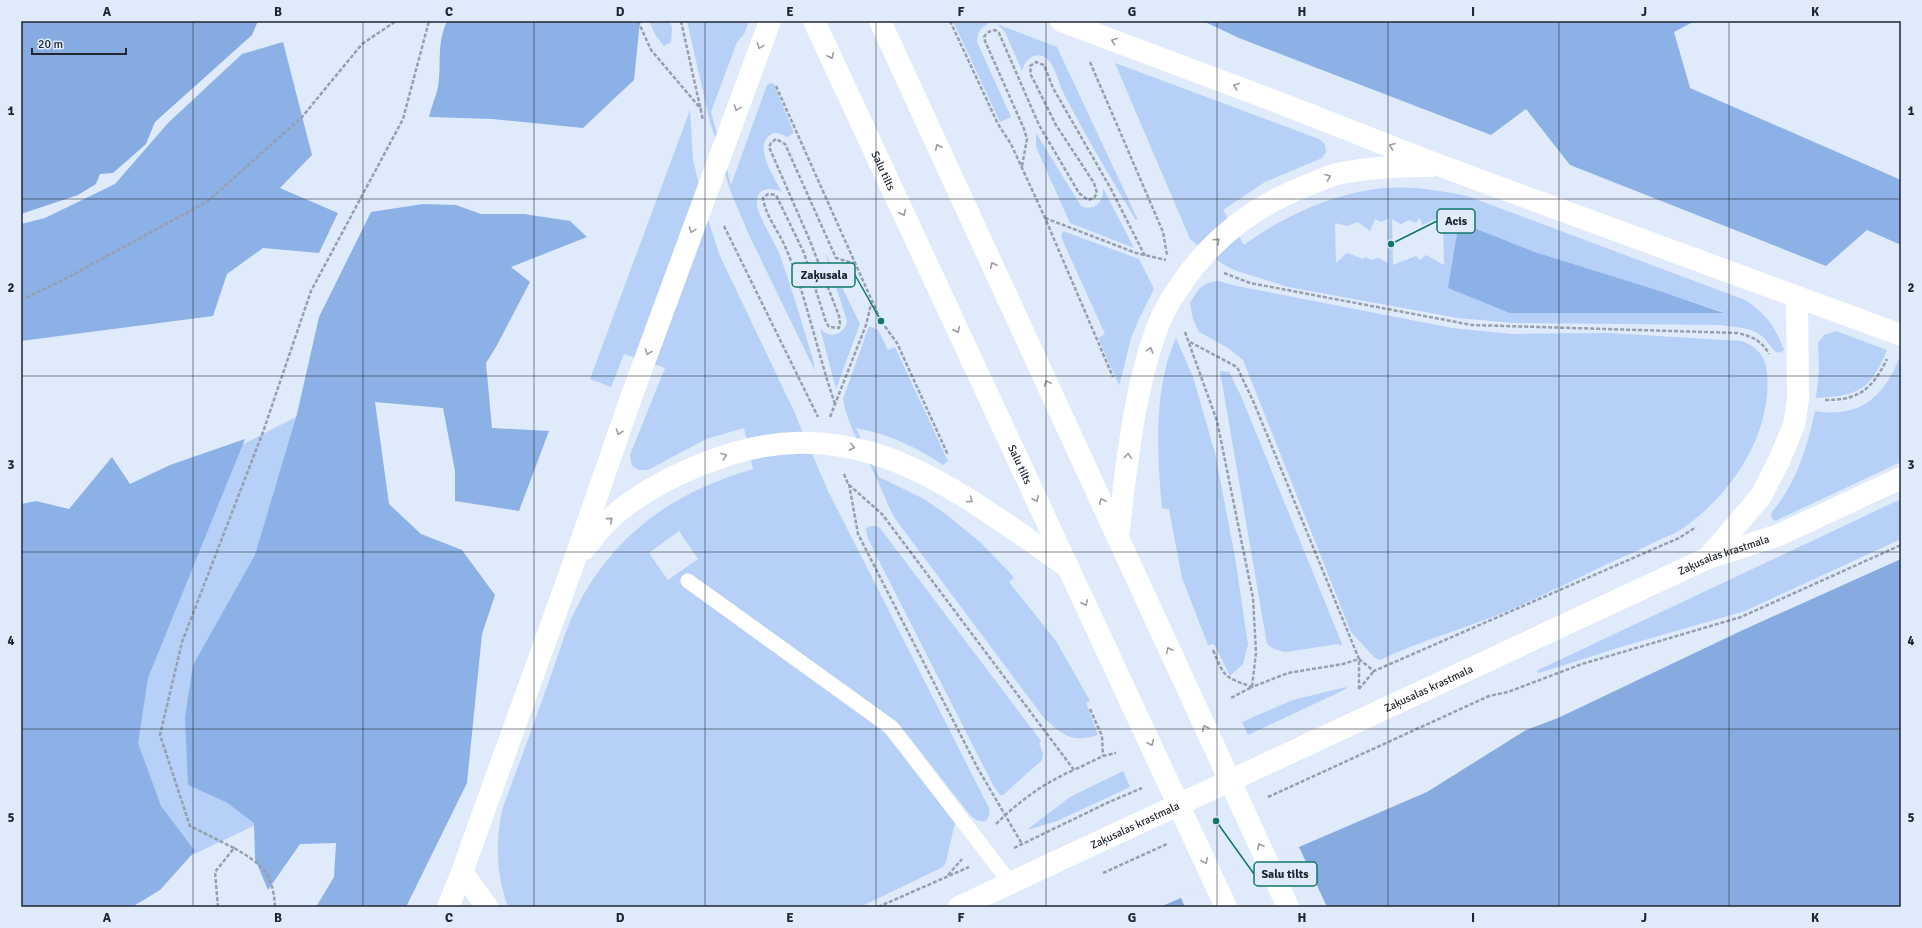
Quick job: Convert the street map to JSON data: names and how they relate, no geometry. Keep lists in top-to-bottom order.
{
  "streets": {
    "main road": ["Salu tilts", "Zaķusalas krastmala"]
  },
  "places": ["Acis", "Zaķusala", "Salu tilts"],
  "scale_bar": "20 m",
  "grid": {
    "columns": [
      "A",
      "B",
      "C",
      "D",
      "E",
      "F",
      "G",
      "H",
      "I",
      "J",
      "K"
    ],
    "rows": [
      "1",
      "2",
      "3",
      "4",
      "5"
    ]
  }
}
